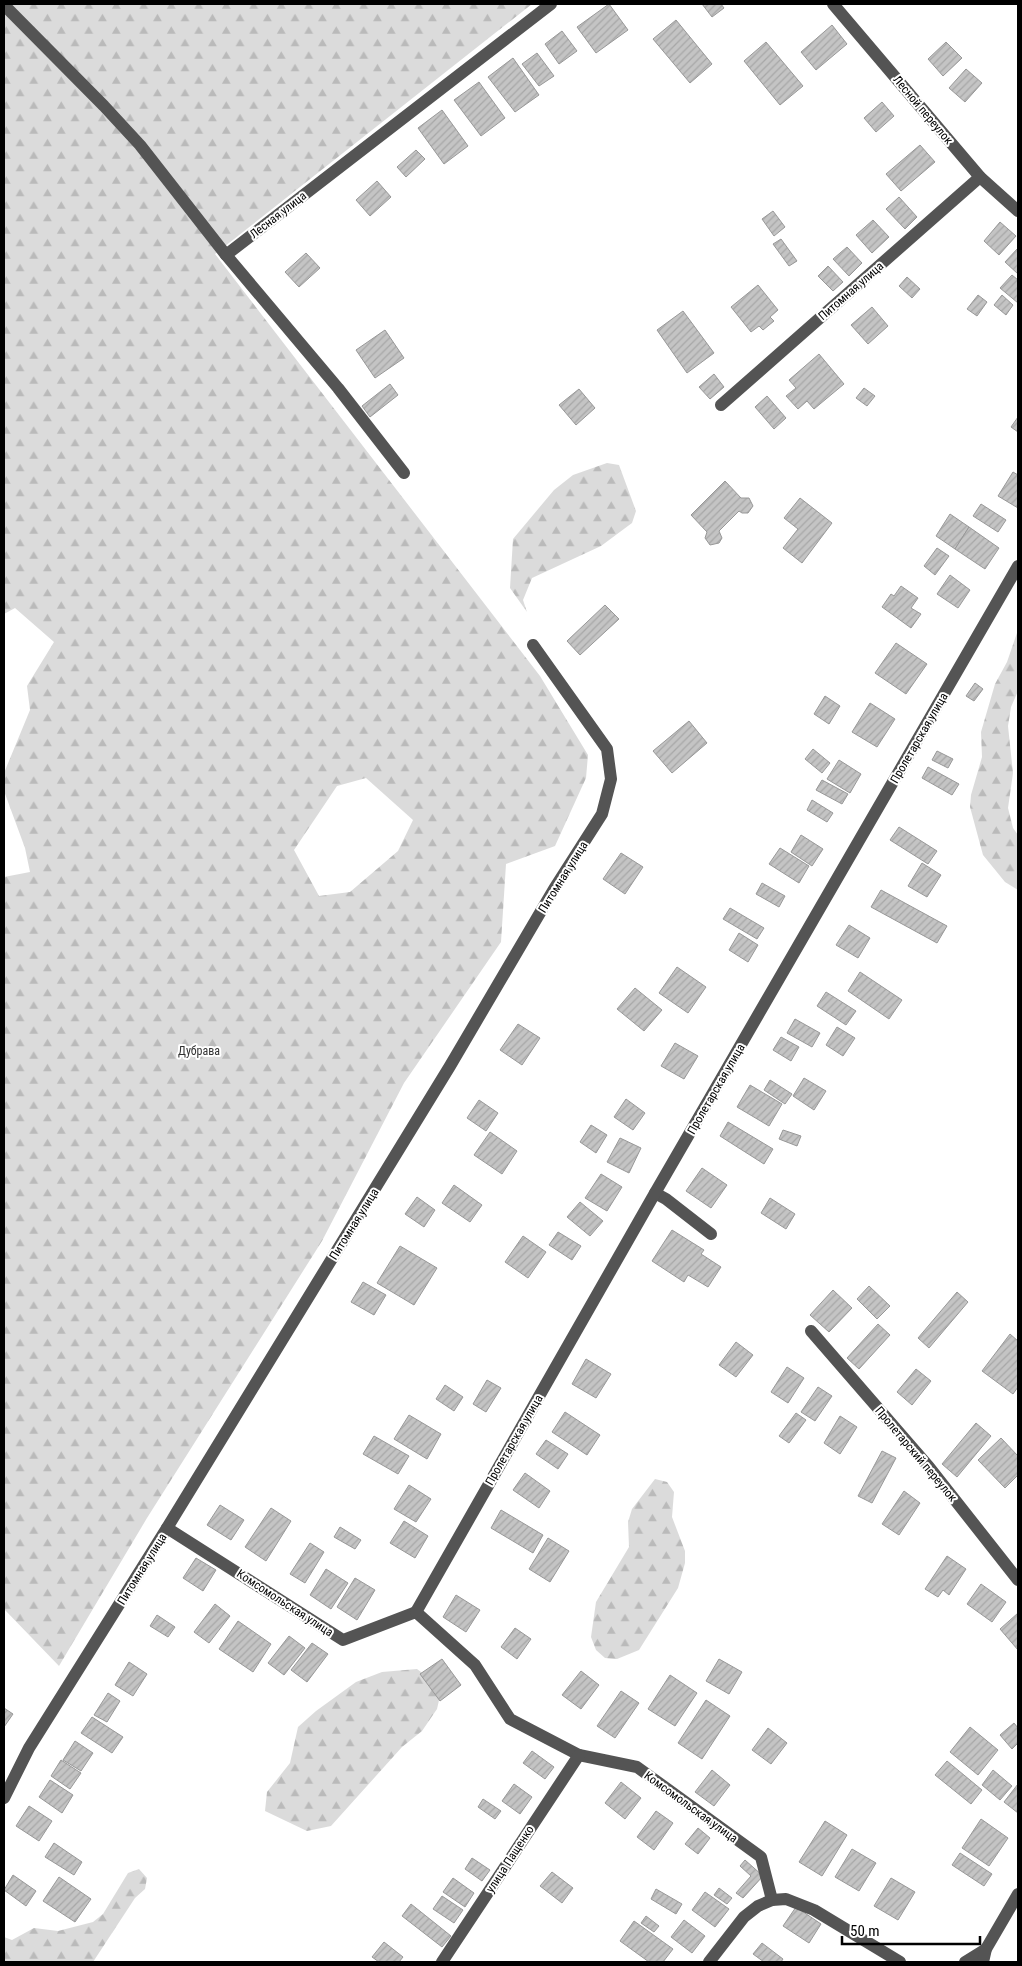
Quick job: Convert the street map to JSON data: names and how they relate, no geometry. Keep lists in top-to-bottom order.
{
  "streets": {
    "street": [
      "Лесной переулок",
      "Лесная улица",
      "Питомная улица",
      "Пролетарская улица",
      "Пролетарский переулок",
      "Комсомольская улица",
      "улица Пащенко"
    ]
  },
  "crossings": [
    ["Лесной переулок", "Питомная улица"],
    ["Питомная улица", "Комсомольская улица"],
    ["Пролетарская улица", "Комсомольская улица"],
    ["Комсомольская улица", "улица Пащенко"]
  ],
  "parks": ["Дубрава"],
  "scale_bar": "50 m"
}
